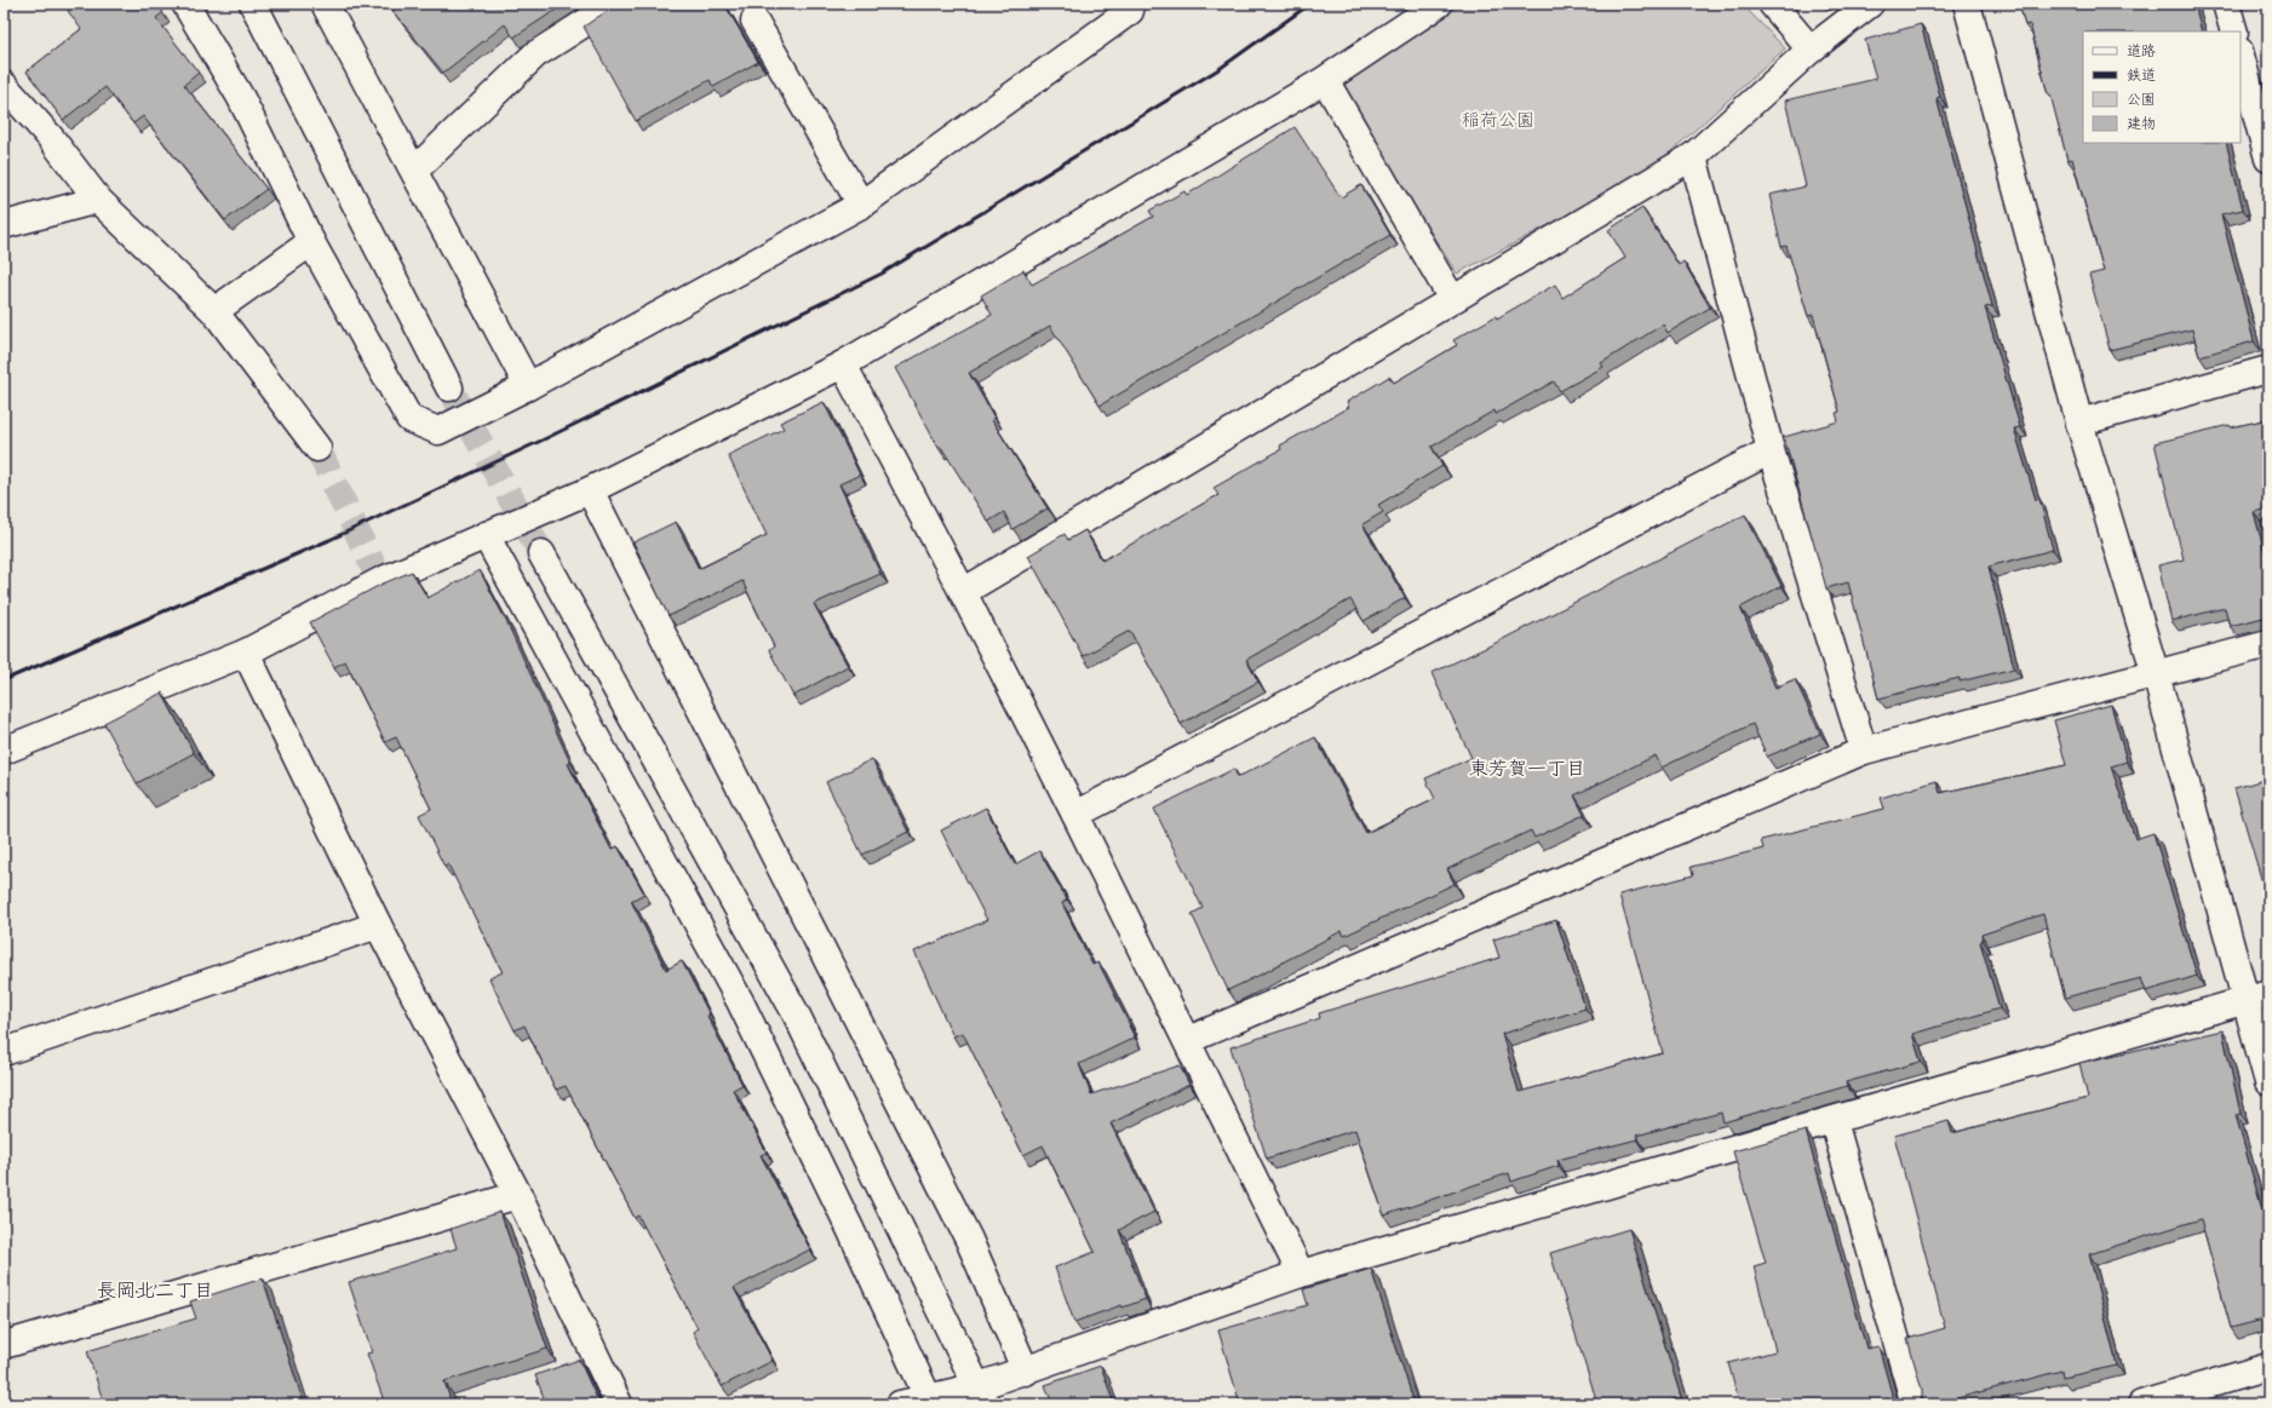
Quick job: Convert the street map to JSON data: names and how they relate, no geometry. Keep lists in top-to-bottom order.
{
  "districts": ["東芳賀一丁目", "長岡北二丁目"],
  "parks": ["稲荷公園"],
  "legend": [
    "道路",
    "鉄道",
    "公園",
    "建物"
  ]
}
